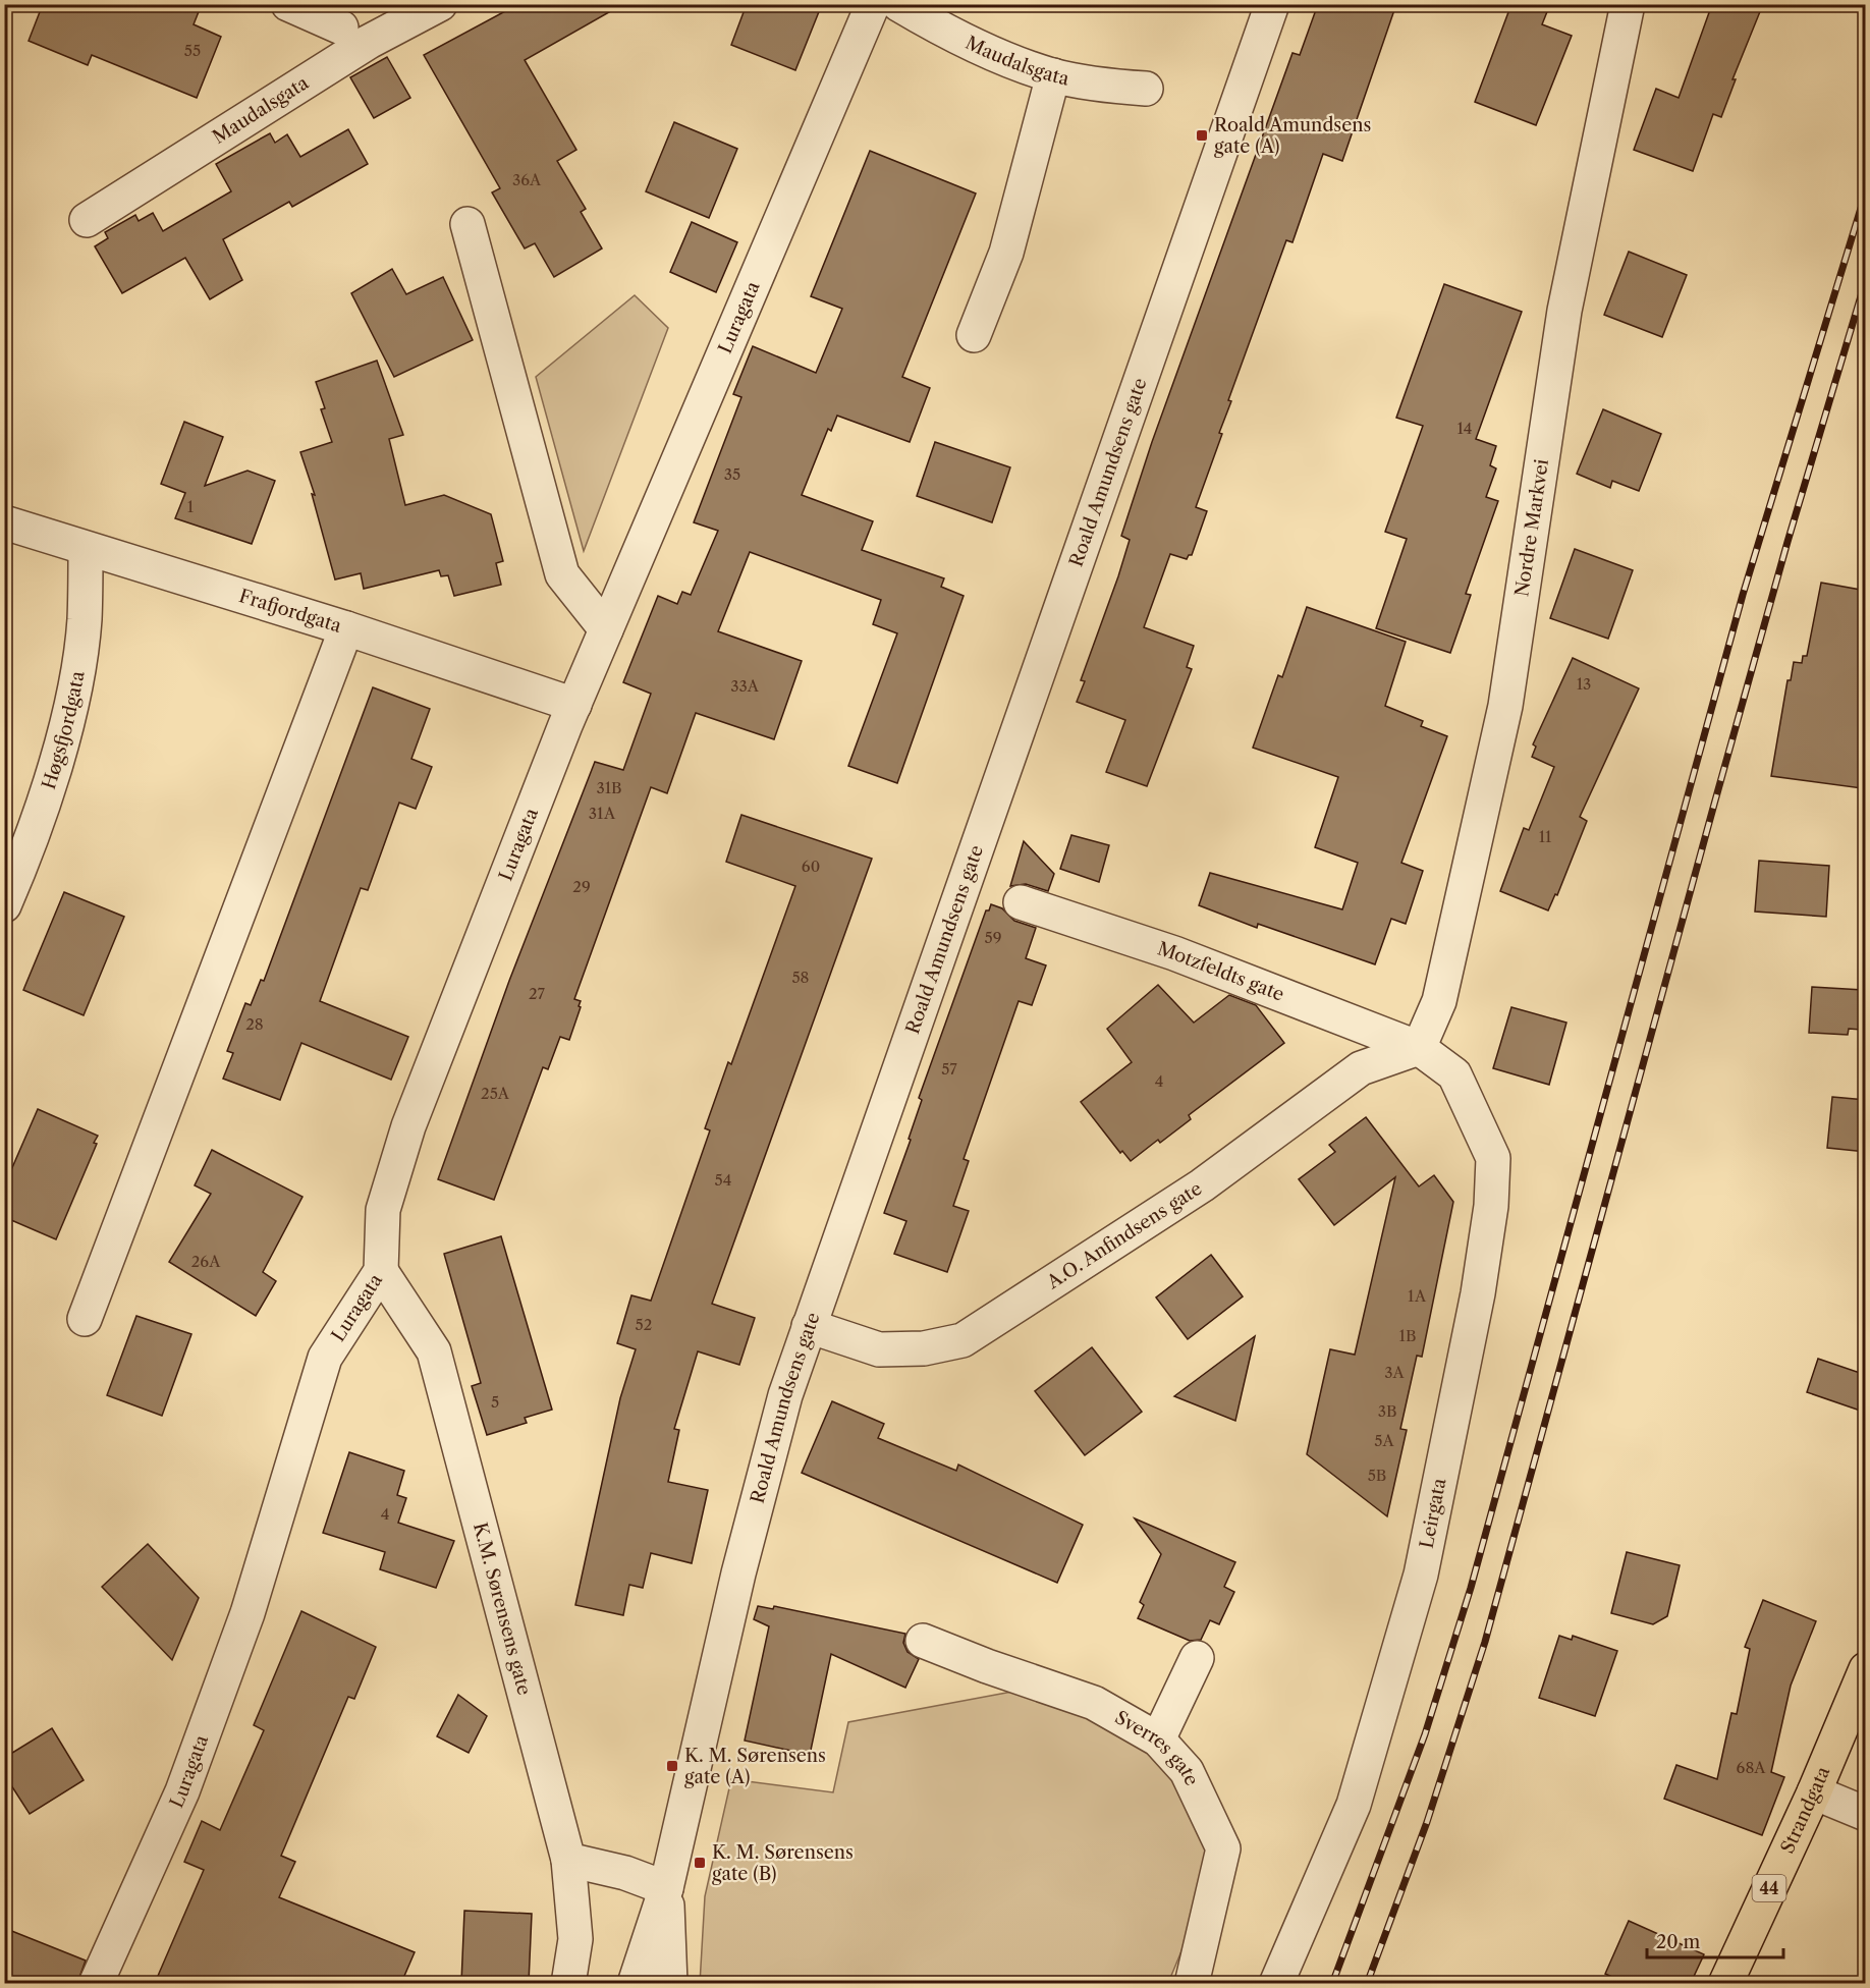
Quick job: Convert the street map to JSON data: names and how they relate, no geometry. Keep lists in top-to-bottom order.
{
  "streets": {
    "main road": ["Strandgata", "44"],
    "street": [
      "Maudalsgata",
      "Luragata",
      "Roald Amundsens gate",
      "Nordre Markvei",
      "Frafjordgata",
      "Høgsfjordgata",
      "Motzfeldts gate",
      "A.O. Anfindsens gate",
      "Leirgata",
      "K.M. Sørensens gate",
      "Sverres gate"
    ]
  },
  "crossings": [
    ["Luragata", "Frafjordgata"],
    ["Luragata", "K.M. Sørensens gate"],
    ["Roald Amundsens gate", "A.O. Anfindsens gate"],
    ["Nordre Markvei", "Motzfeldts gate"],
    ["Nordre Markvei", "A.O. Anfindsens gate"],
    ["Nordre Markvei", "Leirgata"],
    ["Frafjordgata", "Høgsfjordgata"],
    ["Motzfeldts gate", "A.O. Anfindsens gate"],
    ["Motzfeldts gate", "Leirgata"],
    ["A.O. Anfindsens gate", "Leirgata"]
  ],
  "places": {
    "transit": ["Roald Amundsens gate (A)", "K. M. Sørensens gate (A)", "K. M. Sørensens gate (B)"]
  },
  "house_numbers": [
    "55",
    "36A",
    "14",
    "35",
    "1",
    "13",
    "33A",
    "31B",
    "31A",
    "11",
    "60",
    "29",
    "59",
    "58",
    "27",
    "28",
    "57",
    "4",
    "25A",
    "54",
    "26A",
    "1A",
    "52",
    "1B",
    "3A",
    "5",
    "3B",
    "5A",
    "5B",
    "4",
    "68A"
  ],
  "scale_bar": "20 m"
}
